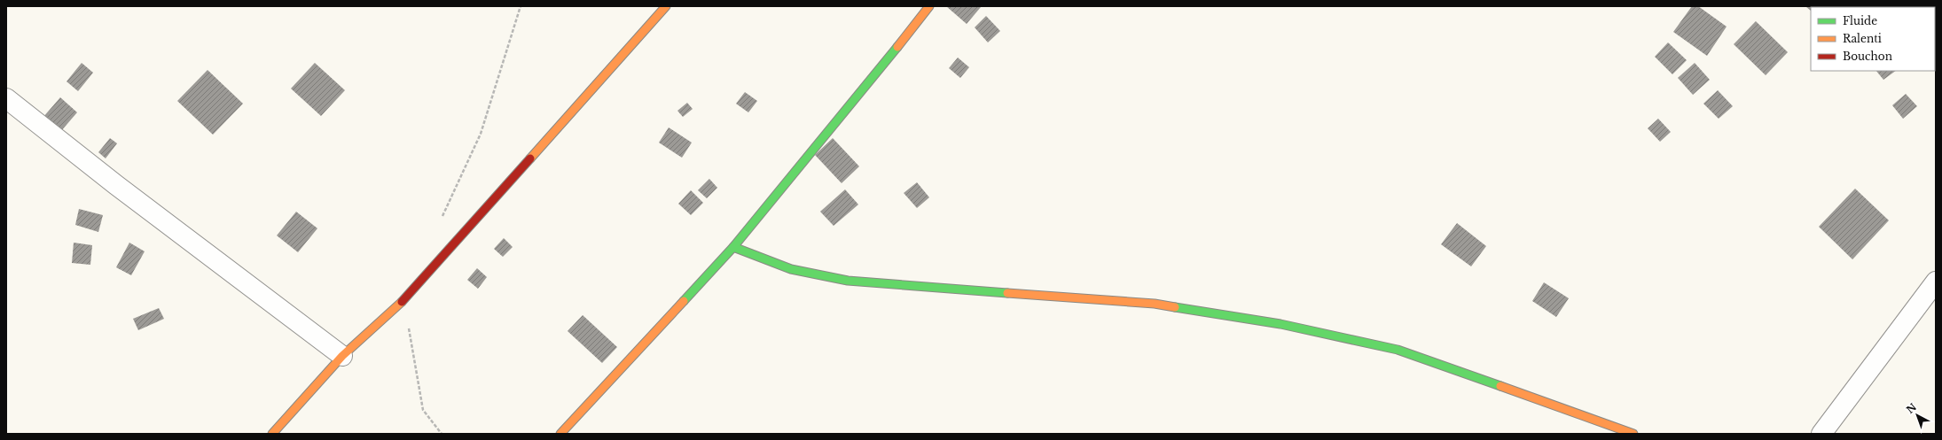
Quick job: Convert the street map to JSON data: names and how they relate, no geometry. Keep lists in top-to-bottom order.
{
  "legend": ["Fluide", "Ralenti", "Bouchon"],
  "north": "top left"
}
